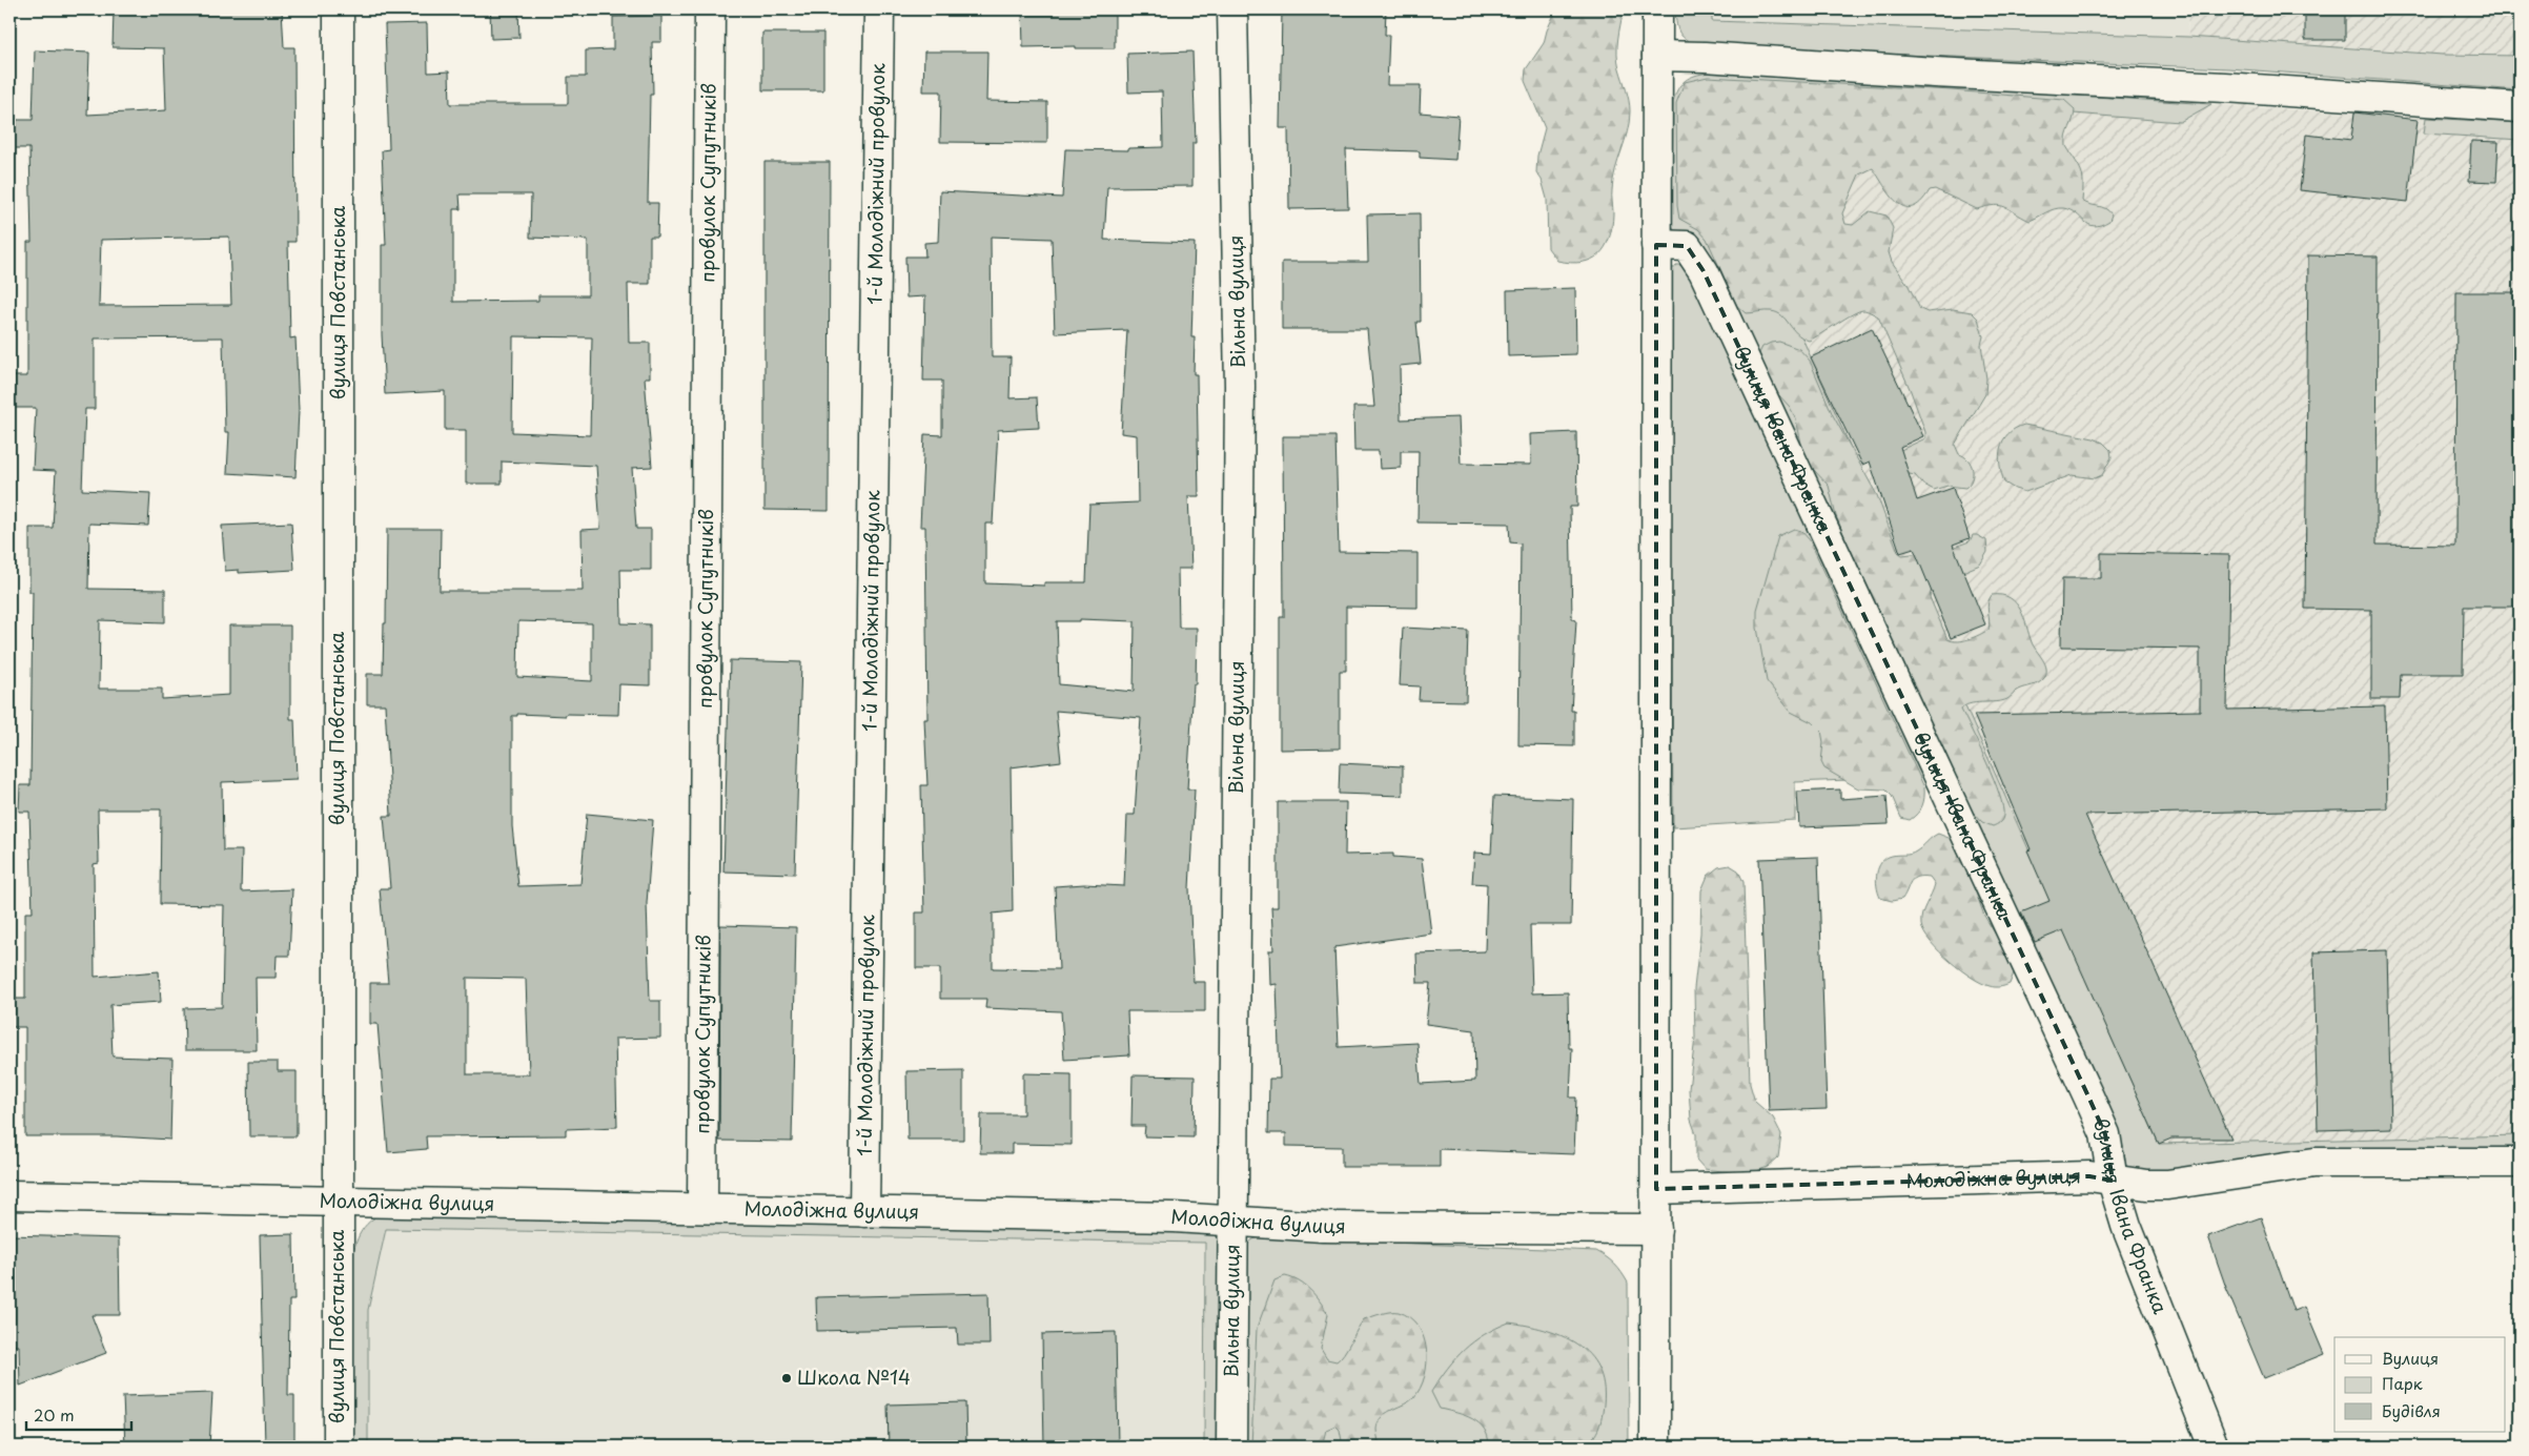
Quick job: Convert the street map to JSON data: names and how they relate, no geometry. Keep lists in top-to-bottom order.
{
  "streets": {
    "street": [
      "провулок Супутників",
      "1-й Молодіжний провулок",
      "Вільна вулиця",
      "вулиця Повстанська",
      "вулиця Івана Франка",
      "Молодіжна вулиця"
    ]
  },
  "crossings": [
    ["провулок Супутників", "Молодіжна вулиця"],
    ["1-й Молодіжний провулок", "Молодіжна вулиця"],
    ["Вільна вулиця", "Молодіжна вулиця"],
    ["вулиця Повстанська", "Молодіжна вулиця"],
    ["вулиця Івана Франка", "Молодіжна вулиця"]
  ],
  "places": ["Школа №14"],
  "legend": ["Вулиця", "Парк", "Будівля"],
  "scale_bar": "20 m"
}
